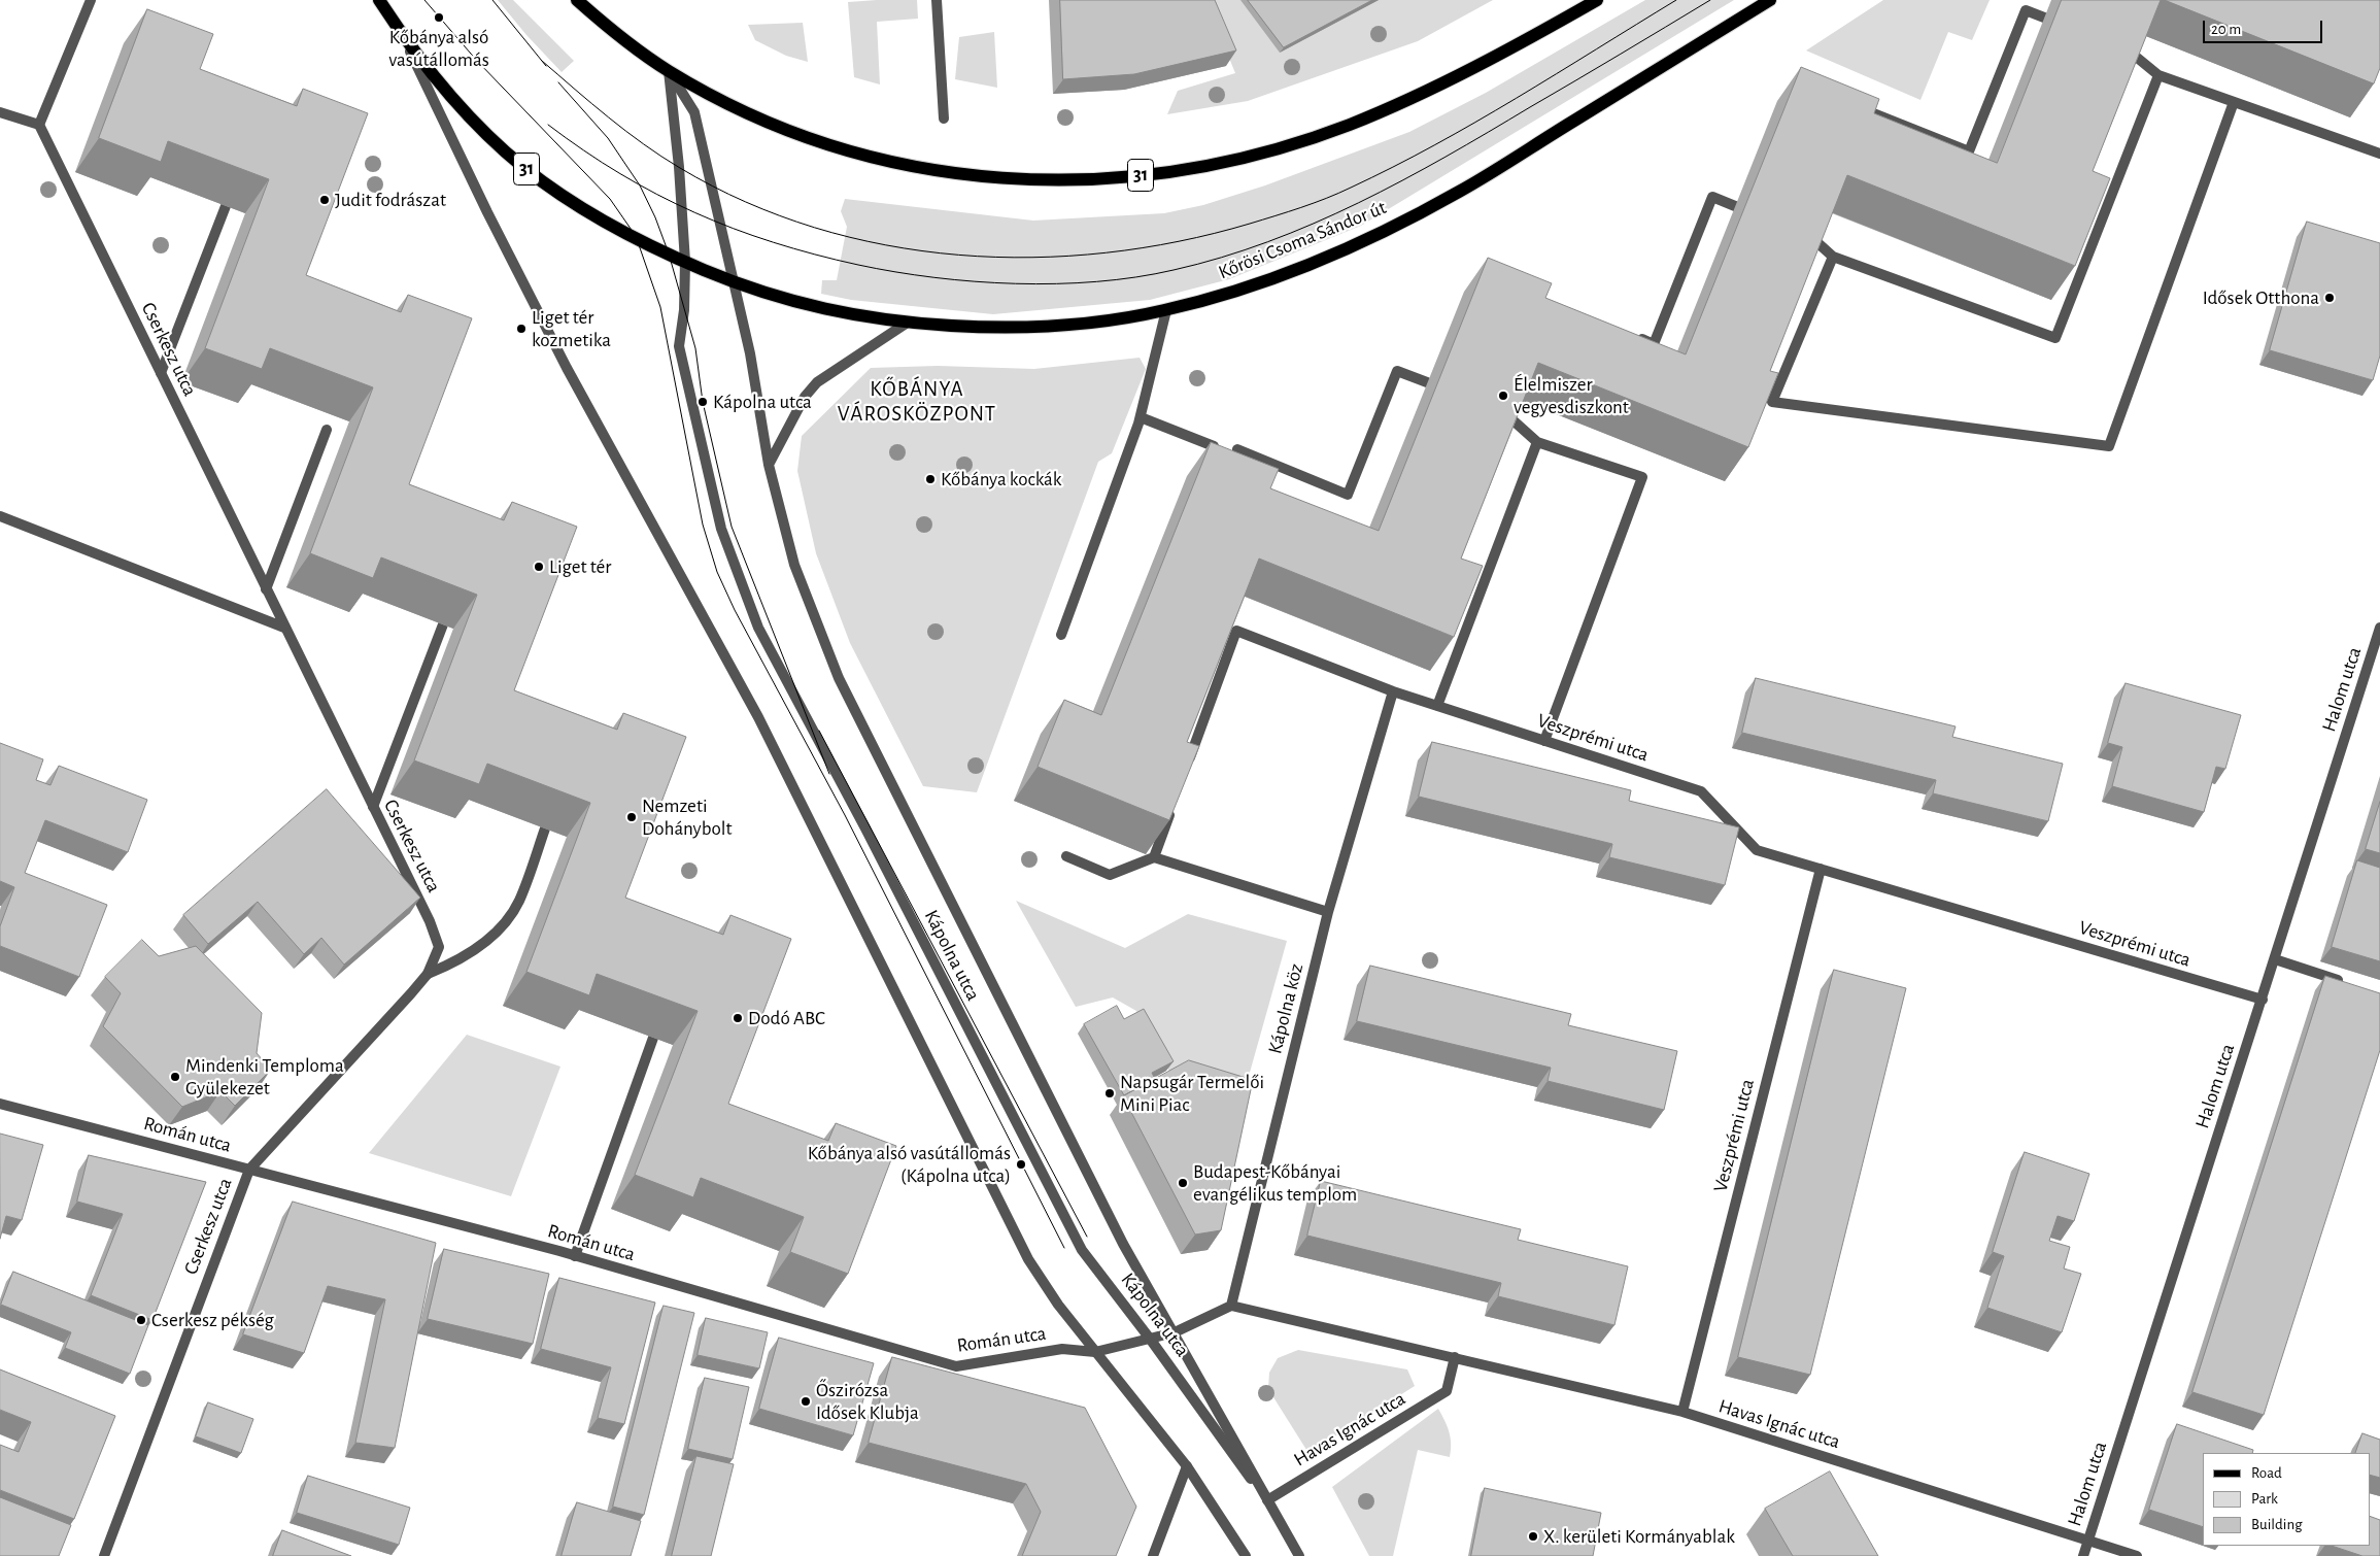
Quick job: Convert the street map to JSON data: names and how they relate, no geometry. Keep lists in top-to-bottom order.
{
  "streets": {
    "main road": ["31", "Kőrösi Csoma Sándor út", "Kápolna utca"],
    "street": [
      "Cserkesz utca",
      "Halom utca",
      "Veszprémi utca",
      "Kápolna köz",
      "Román utca",
      "Havas Ignác utca"
    ]
  },
  "crossings": [
    ["31", "Kőrösi Csoma Sándor út"],
    ["31", "Kápolna utca"],
    ["Kőrösi Csoma Sándor út", "Kápolna utca"],
    ["Cserkesz utca", "Román utca"],
    ["Halom utca", "Veszprémi utca"],
    ["Halom utca", "Havas Ignác utca"],
    ["Veszprémi utca", "Kápolna köz"],
    ["Veszprémi utca", "Havas Ignác utca"],
    ["Kápolna utca", "Román utca"],
    ["Kápolna utca", "Havas Ignác utca"],
    ["Kápolna köz", "Havas Ignác utca"]
  ],
  "districts": ["KŐBÁNYA VÁROSKÖZPONT"],
  "places": [
    "Kőbánya alsó vasútállomás",
    "Judit fodrászat",
    "Idősek Otthona",
    "Liget tér kozmetika",
    "Élelmiszer vegyesdiszkont",
    "Kápolna utca",
    "Kőbánya kockák",
    "Liget tér",
    "Nemzeti Dohánybolt",
    "Dodó ABC",
    "Mindenki Temploma Gyülekezet",
    "Napsugár Termelői Mini Piac",
    "Kőbánya alsó vasútállomás (Kápolna utca)",
    "Budapest-Kőbányai evangélikus templom",
    "Cserkesz pékség",
    "Őszirózsa Idősek Klubja",
    "X. kerületi Kormányablak"
  ],
  "legend": ["Road", "Park", "Building"],
  "scale_bar": "20 m"
}
